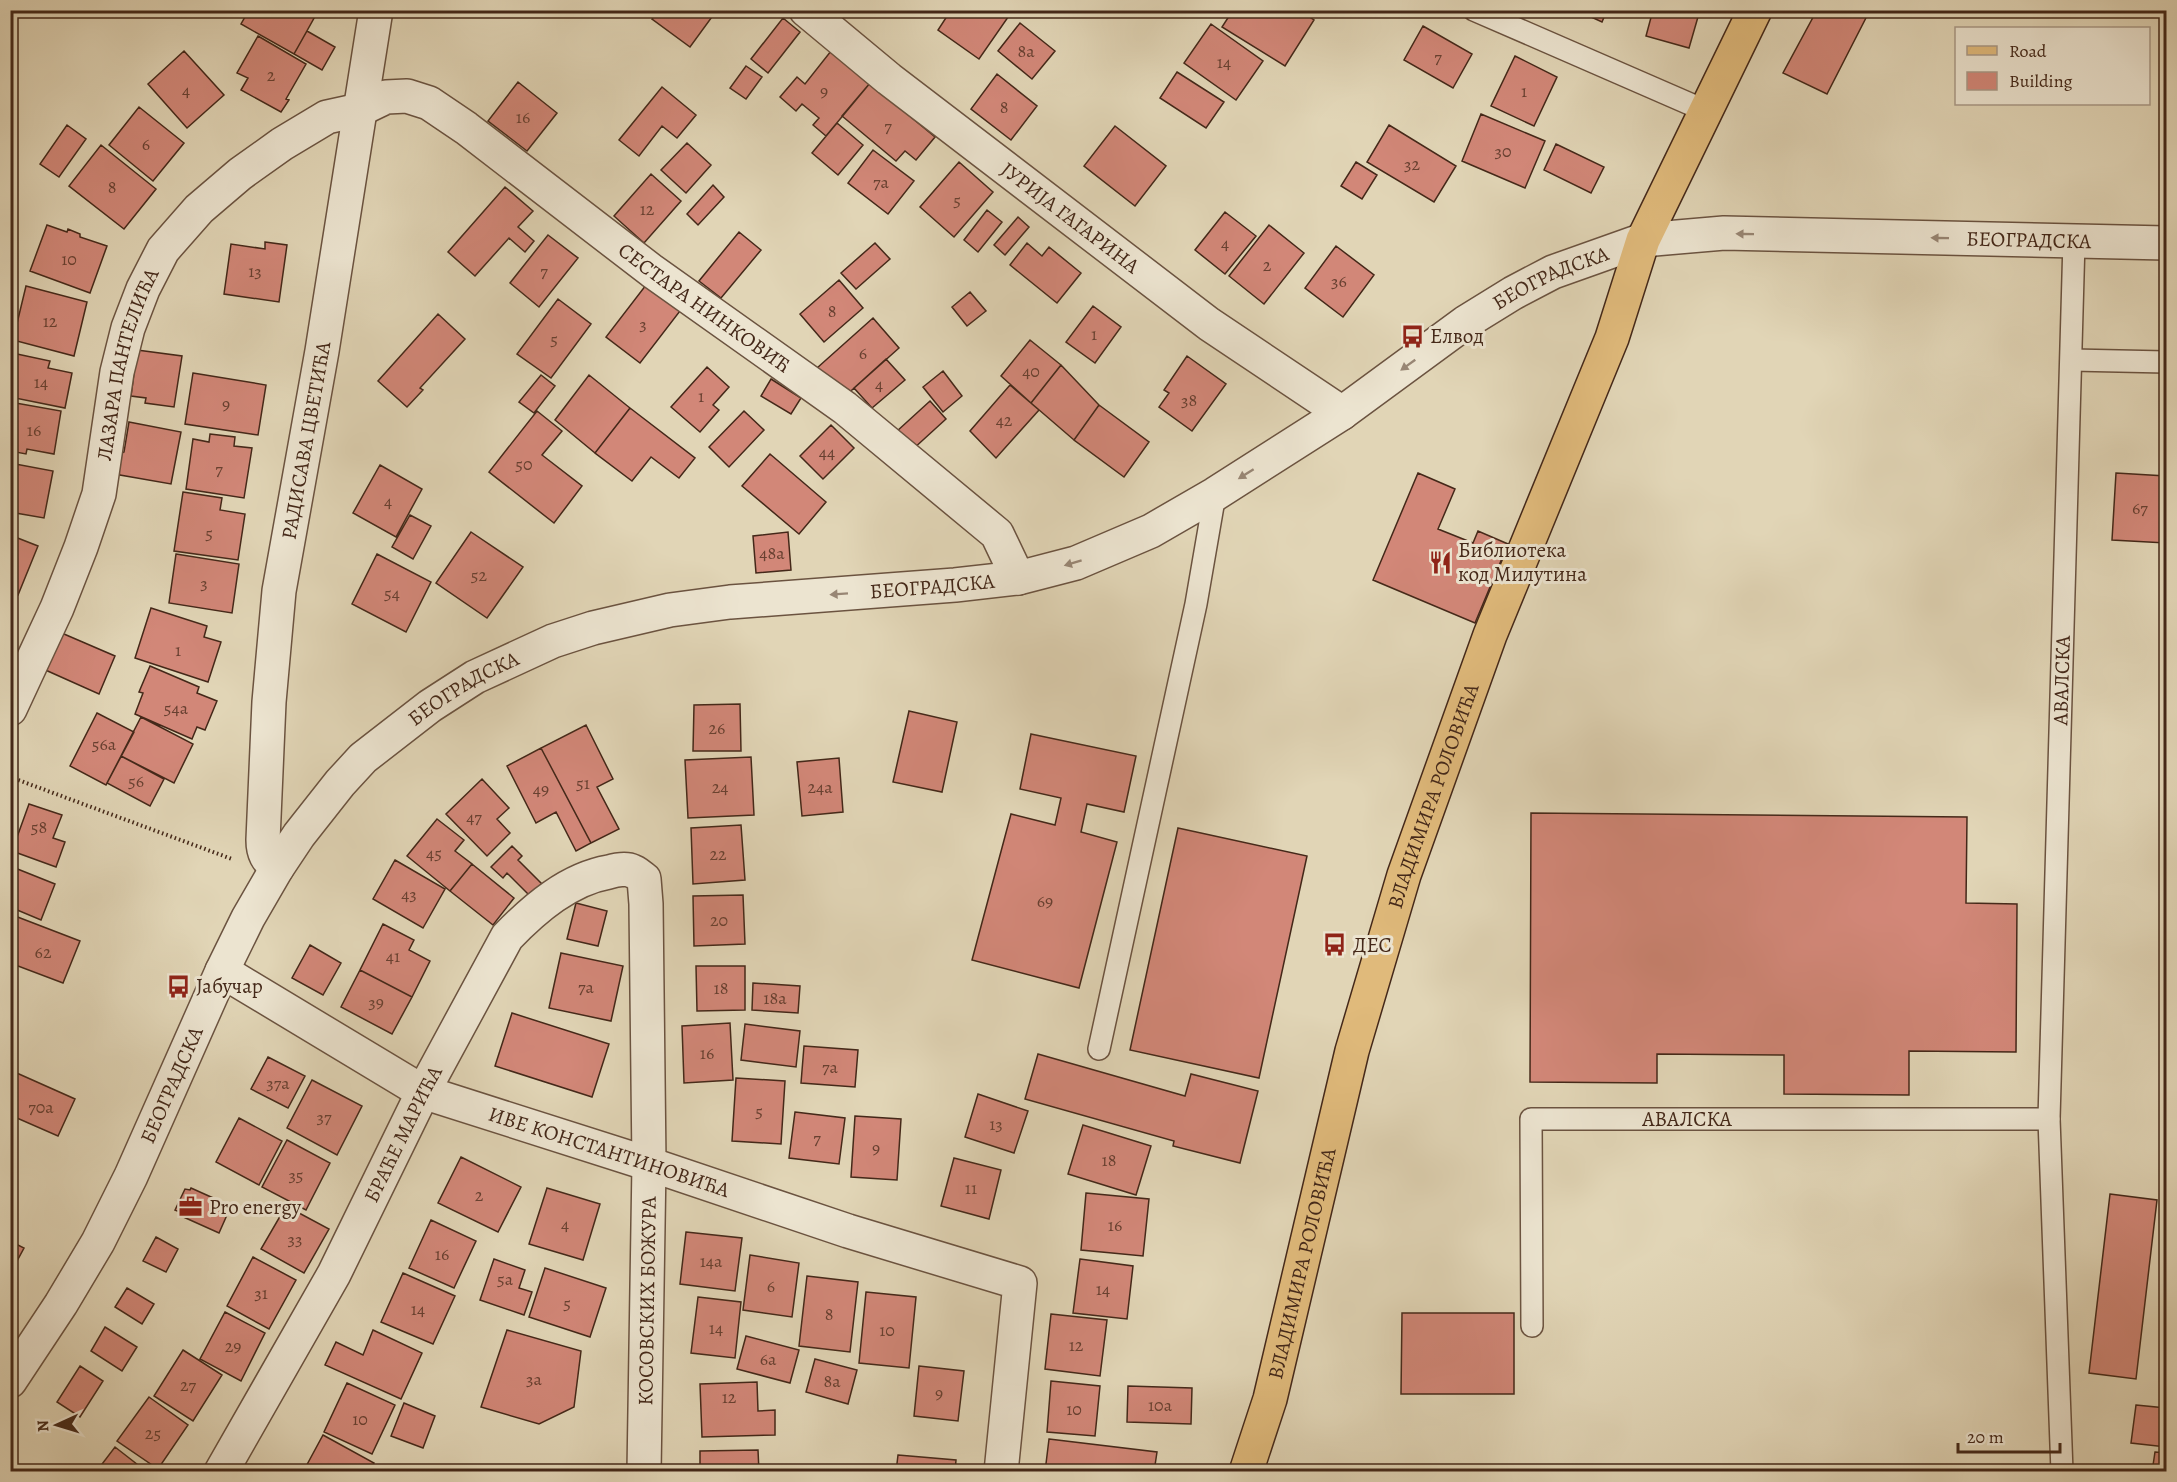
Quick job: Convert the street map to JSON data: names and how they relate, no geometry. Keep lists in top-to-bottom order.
{
  "streets": {
    "main road": ["ВЛАДИМИРА РОЛОВИЋА"],
    "street": [
      "ЈУРИЈА ГАГАРИНА",
      "БЕОГРАДСКА",
      "СЕСТАРА НИНКОВИЋ",
      "ЛАЗАРА ПАНТЕЛИЋА",
      "РАДИСАВА ЦВЕТИЋА",
      "БРАЋЕ МАРИЋА",
      "ИВЕ КОНСТАНТИНОВИЋА",
      "КОСОВСКИХ БОЖУРА"
    ],
    "lane": ["АВАЛСКА"]
  },
  "crossings": [
    ["ЈУРИЈА ГАГАРИНА", "БЕОГРАДСКА"],
    ["БЕОГРАДСКА", "СЕСТАРА НИНКОВИЋ"],
    ["БЕОГРАДСКА", "РАДИСАВА ЦВЕТИЋА"],
    ["БЕОГРАДСКА", "АВАЛСКА"],
    ["БЕОГРАДСКА", "ВЛАДИМИРА РОЛОВИЋА"],
    ["БЕОГРАДСКА", "ИВЕ КОНСТАНТИНОВИЋА"],
    ["СЕСТАРА НИНКОВИЋ", "ЛАЗАРА ПАНТЕЛИЋА"],
    ["СЕСТАРА НИНКОВИЋ", "РАДИСАВА ЦВЕТИЋА"],
    ["ЛАЗАРА ПАНТЕЛИЋА", "РАДИСАВА ЦВЕТИЋА"],
    ["БРАЋЕ МАРИЋА", "ИВЕ КОНСТАНТИНОВИЋА"],
    ["БРАЋЕ МАРИЋА", "КОСОВСКИХ БОЖУРА"],
    ["ИВЕ КОНСТАНТИНОВИЋА", "КОСОВСКИХ БОЖУРА"]
  ],
  "one_way": ["БЕОГРАДСКА"],
  "places": {
    "bus stop": ["Елвод", "ДЕС", "Јабучар"],
    "restaurant": ["Библиотека код Милутина"],
    "office": ["Pro energy"]
  },
  "house_numbers": [
    "8a",
    "7",
    "14",
    "2",
    "4",
    "9",
    "1",
    "8",
    "16",
    "7",
    "6",
    "30",
    "32",
    "7a",
    "8",
    "5",
    "12",
    "4",
    "10",
    "2",
    "13",
    "7",
    "36",
    "8",
    "12",
    "3",
    "1",
    "5",
    "6",
    "40",
    "14",
    "4",
    "1",
    "38",
    "9",
    "42",
    "16",
    "44",
    "50",
    "7",
    "4",
    "67",
    "5",
    "48a",
    "52",
    "3",
    "54",
    "1",
    "54a",
    "26",
    "56a",
    "56",
    "51",
    "24",
    "24a",
    "49",
    "47",
    "58",
    "45",
    "22",
    "43",
    "69",
    "20",
    "62",
    "41",
    "7a",
    "18",
    "18a",
    "39",
    "16",
    "7a",
    "37a",
    "70a",
    "5",
    "37",
    "13",
    "7",
    "9",
    "18",
    "35",
    "11",
    "2",
    "4",
    "16",
    "33",
    "16",
    "14a",
    "5a",
    "6",
    "14",
    "31",
    "5",
    "14",
    "8",
    "14",
    "10",
    "12",
    "29",
    "6a",
    "3a",
    "8a",
    "27",
    "9",
    "12",
    "10a",
    "10",
    "10",
    "25"
  ],
  "legend": ["Road", "Building"],
  "scale_bar": "20 m",
  "north": "left"
}
